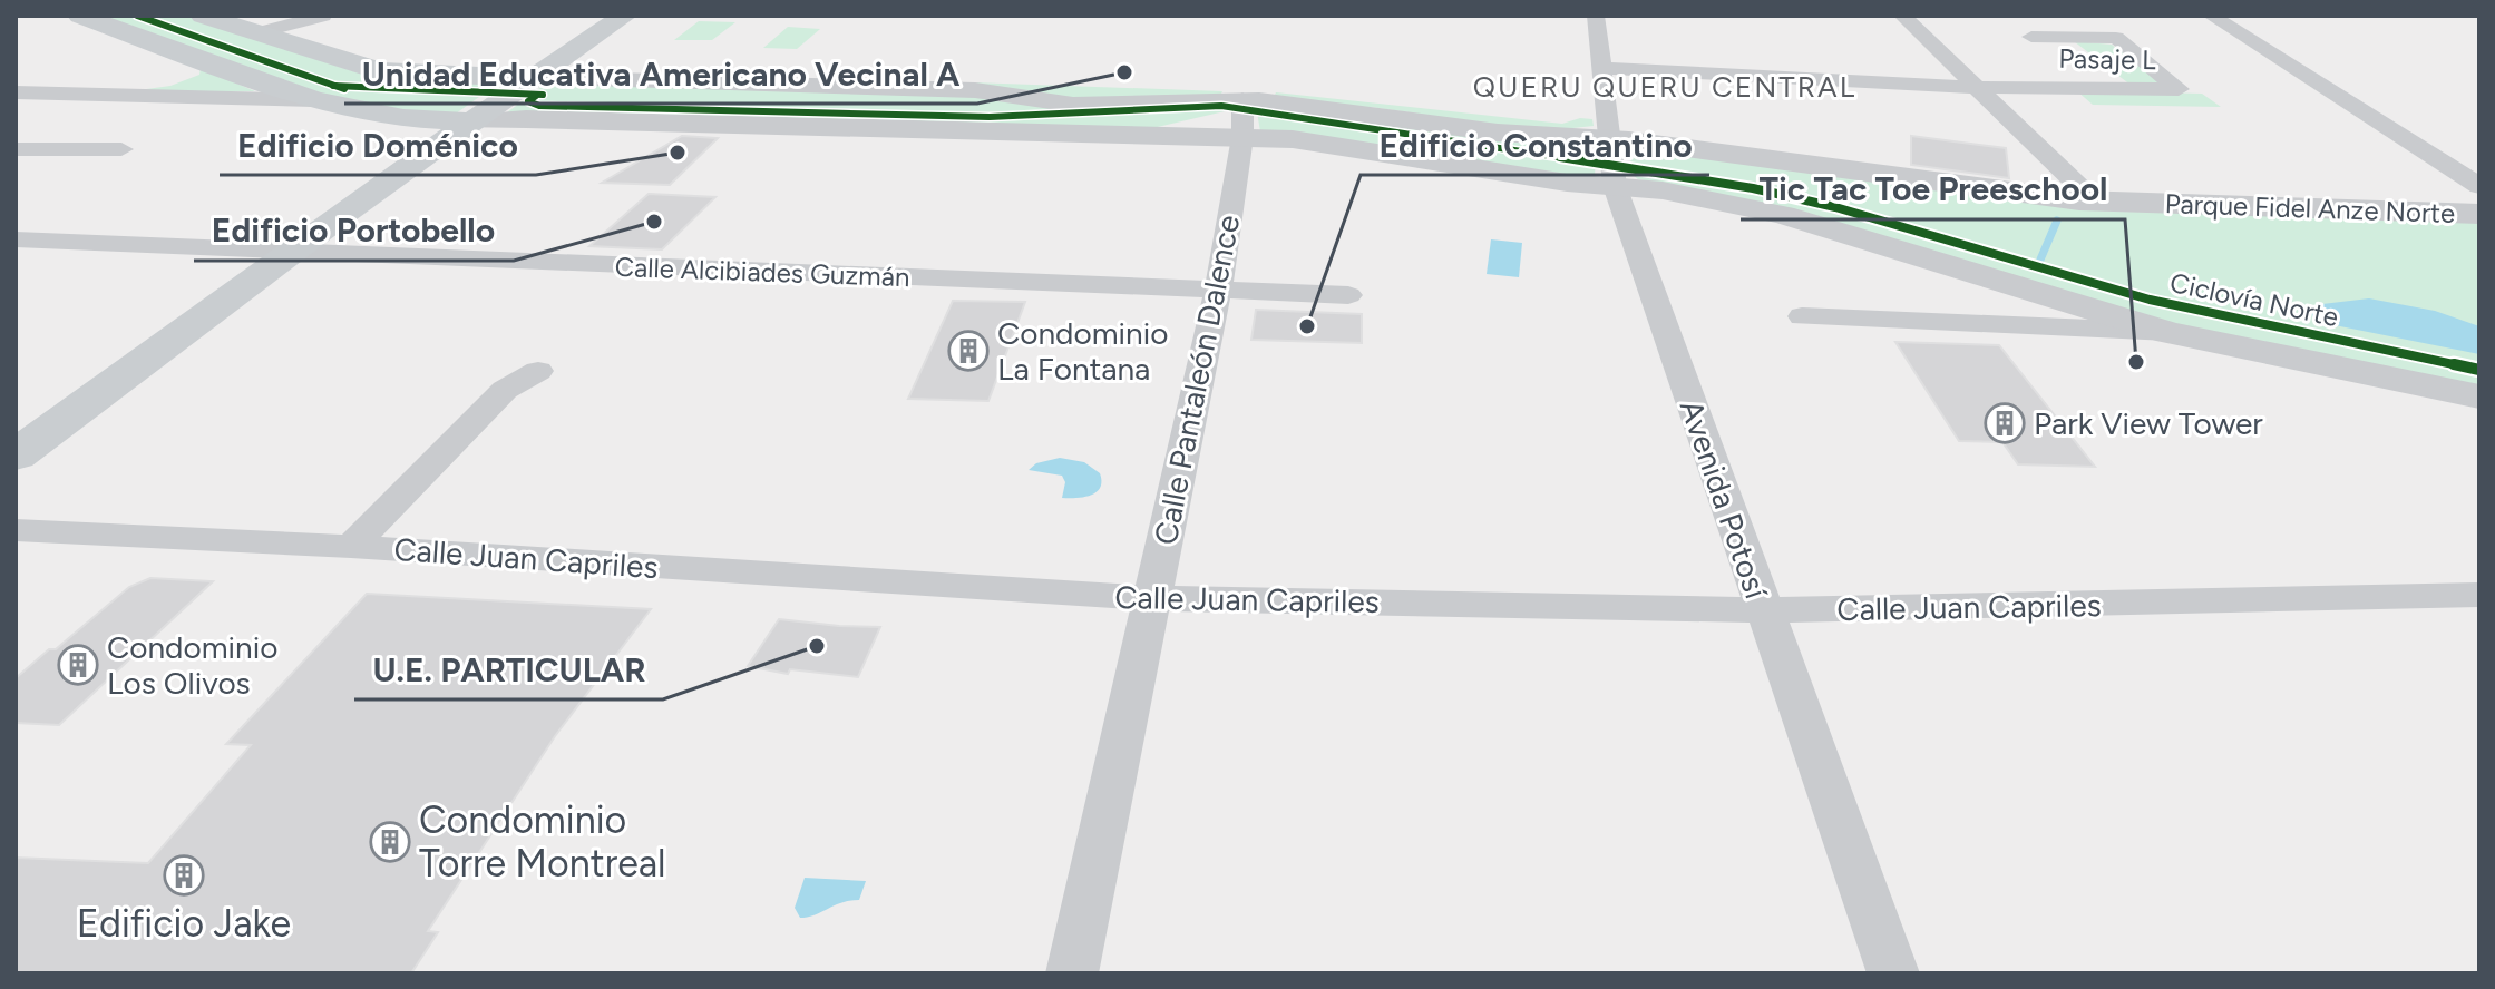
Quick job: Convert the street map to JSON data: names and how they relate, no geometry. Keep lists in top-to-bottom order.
{
  "streets": {
    "street": [
      "Pasaje L",
      "Parque Fidel Anze Norte",
      "Calle Alcibiades Guzmán",
      "Calle Pantaleón Dalence",
      "Avenida Potosí",
      "Calle Juan Capriles"
    ],
    "cycle path": ["Ciclovía Norte"]
  },
  "crossings": [
    ["Parque Fidel Anze Norte", "Calle Pantaleón Dalence"],
    ["Parque Fidel Anze Norte", "Avenida Potosí"],
    ["Calle Alcibiades Guzmán", "Calle Pantaleón Dalence"],
    ["Calle Pantaleón Dalence", "Calle Juan Capriles"],
    ["Avenida Potosí", "Calle Juan Capriles"]
  ],
  "districts": ["QUERU QUERU CENTRAL"],
  "places": {
    "other": [
      "Unidad Educativa Americano Vecinal A",
      "Edificio Doménico",
      "Edificio Portobello",
      "Edificio Constantino",
      "Tic Tac Toe Preeschool",
      "U.E. PARTICULAR"
    ],
    "building": [
      "Condominio La Fontana",
      "Park View Tower",
      "Condominio Los Olivos",
      "Condominio Torre Montreal",
      "Edificio Jake"
    ]
  }
}
